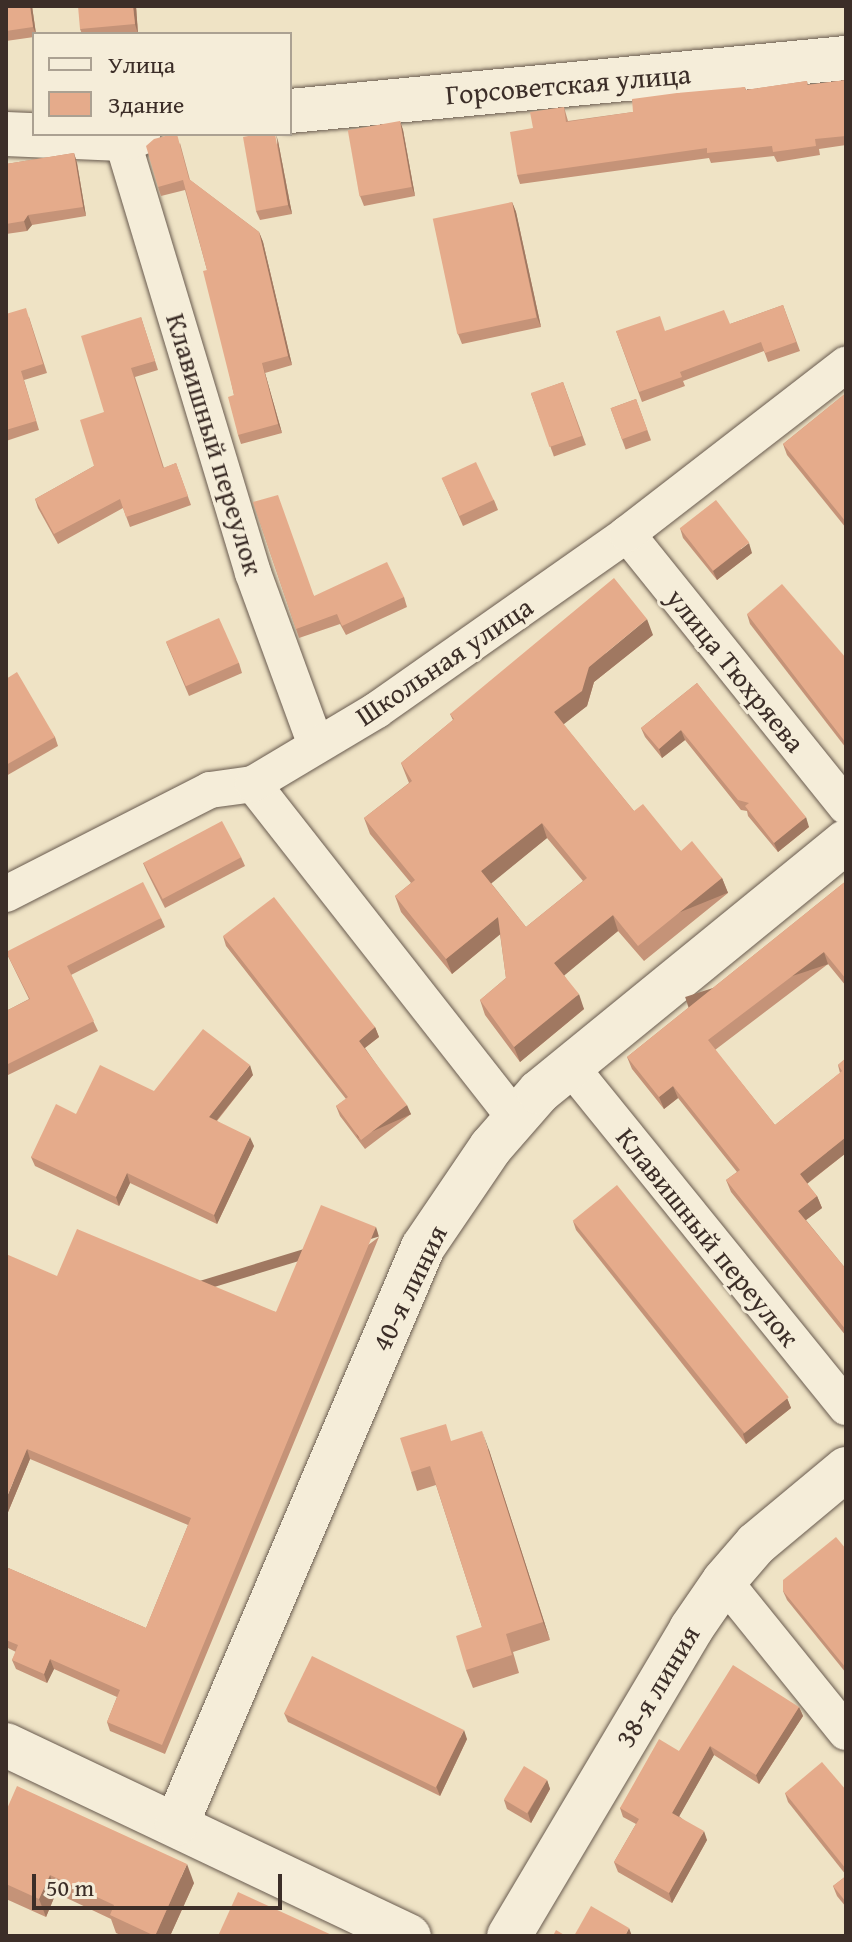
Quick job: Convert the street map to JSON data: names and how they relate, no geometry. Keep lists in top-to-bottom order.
{
  "streets": {
    "street": [
      "Горсоветская улица",
      "Клавишный переулок",
      "Школьная улица",
      "улица Тюхряева",
      "40-я линия",
      "38-я линия"
    ]
  },
  "crossings": [
    ["Клавишный переулок", "Школьная улица"],
    ["Клавишный переулок", "40-я линия"],
    ["Школьная улица", "улица Тюхряева"]
  ],
  "legend": ["Улица", "Здание"],
  "scale_bar": "50 m"
}
